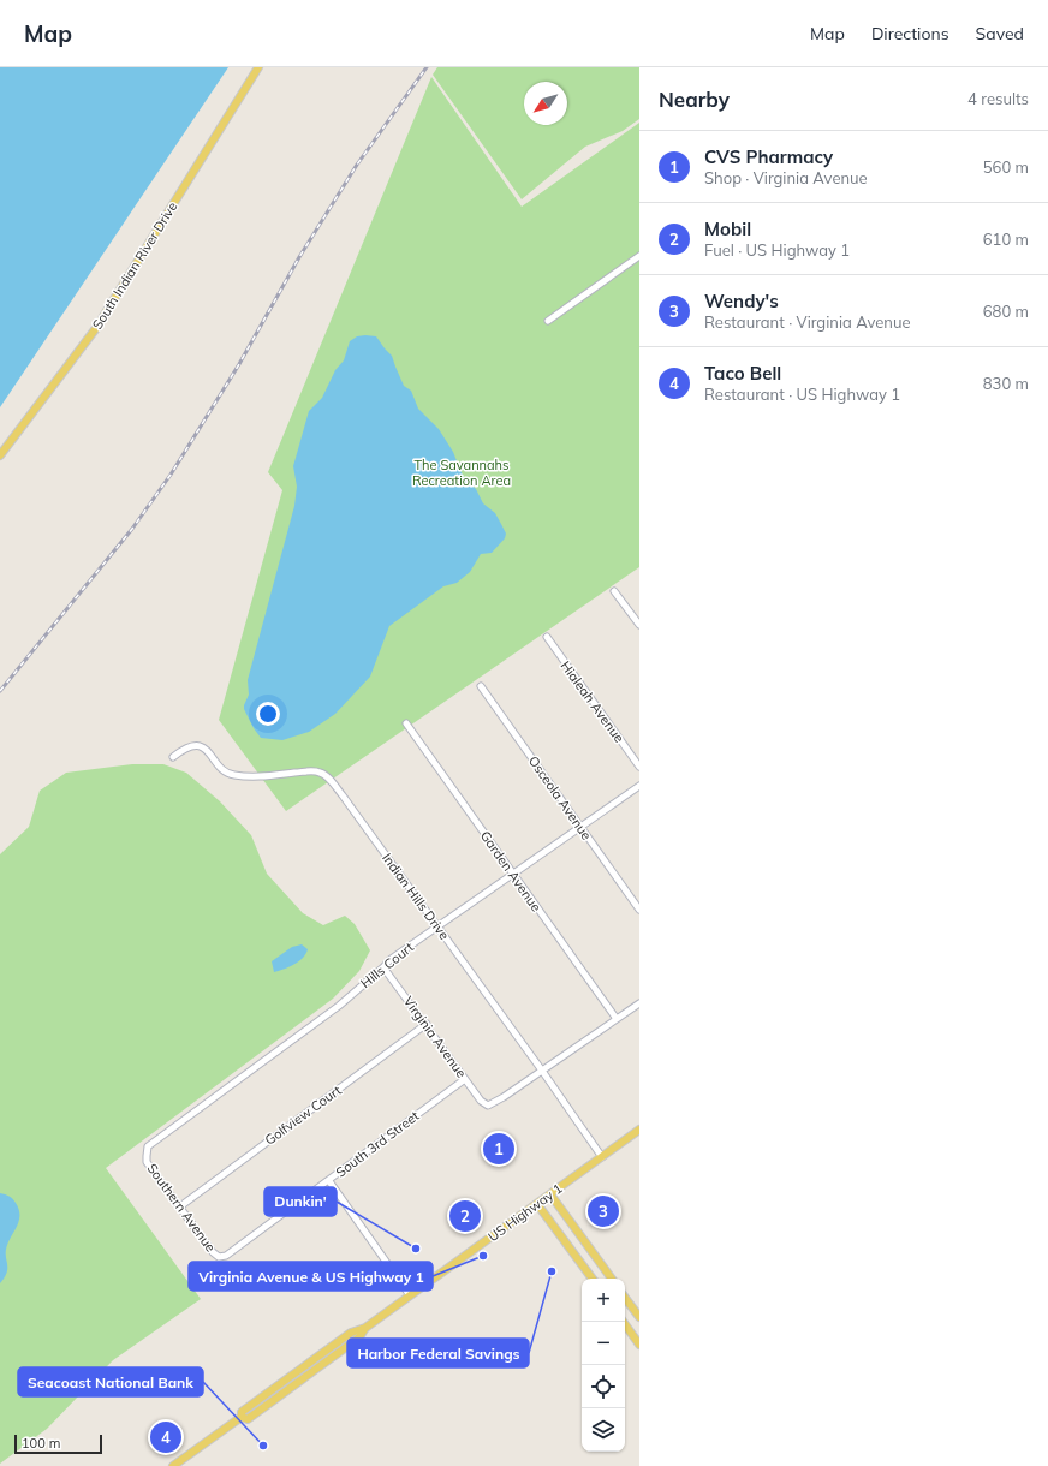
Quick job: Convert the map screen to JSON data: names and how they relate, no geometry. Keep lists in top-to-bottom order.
{
  "streets": {
    "main road": ["South Indian River Drive", "US Highway 1"],
    "street": [
      "Hialeah Avenue",
      "Osceola Avenue",
      "Garden Avenue",
      "Indian Hills Drive",
      "Hills Court",
      "Virginia Avenue",
      "Golfview Court",
      "South 3rd Street",
      "Southern Avenue"
    ]
  },
  "crossings": [
    ["Osceola Avenue", "Hills Court"],
    ["Garden Avenue", "Hills Court"],
    ["Indian Hills Drive", "Hills Court"],
    ["Indian Hills Drive", "Virginia Avenue"],
    ["Indian Hills Drive", "US Highway 1"],
    ["Hills Court", "Virginia Avenue"],
    ["Hills Court", "Southern Avenue"],
    ["Virginia Avenue", "Golfview Court"],
    ["Virginia Avenue", "South 3rd Street"],
    ["Golfview Court", "Southern Avenue"],
    ["South 3rd Street", "Southern Avenue"]
  ],
  "parks": ["The Savannahs Recreation Area"],
  "places": [
    "Dunkin'",
    "Virginia Avenue & US Highway 1",
    "Harbor Federal Savings",
    "Seacoast National Bank"
  ],
  "scale_bar": "100 m",
  "north": "bottom left",
  "page": {
    "header": "Map",
    "nav": ["Map", "Directions", "Saved"],
    "heading": ["Nearby", "4 results"],
    "list": [
      {
        "mark": "1",
        "name": "CVS Pharmacy",
        "note": "Shop · Virginia Avenue",
        "value": "560 m"
      },
      {
        "mark": "2",
        "name": "Mobil",
        "note": "Fuel · US Highway 1",
        "value": "610 m"
      },
      {
        "mark": "3",
        "name": "Wendy's",
        "note": "Restaurant · Virginia Avenue",
        "value": "680 m"
      },
      {
        "mark": "4",
        "name": "Taco Bell",
        "note": "Restaurant · US Highway 1",
        "value": "830 m"
      }
    ],
    "pins": [
      "1",
      "3",
      "2",
      "4"
    ],
    "map_buttons": ["+", "−"],
    "scale": "100 m"
  }
}
